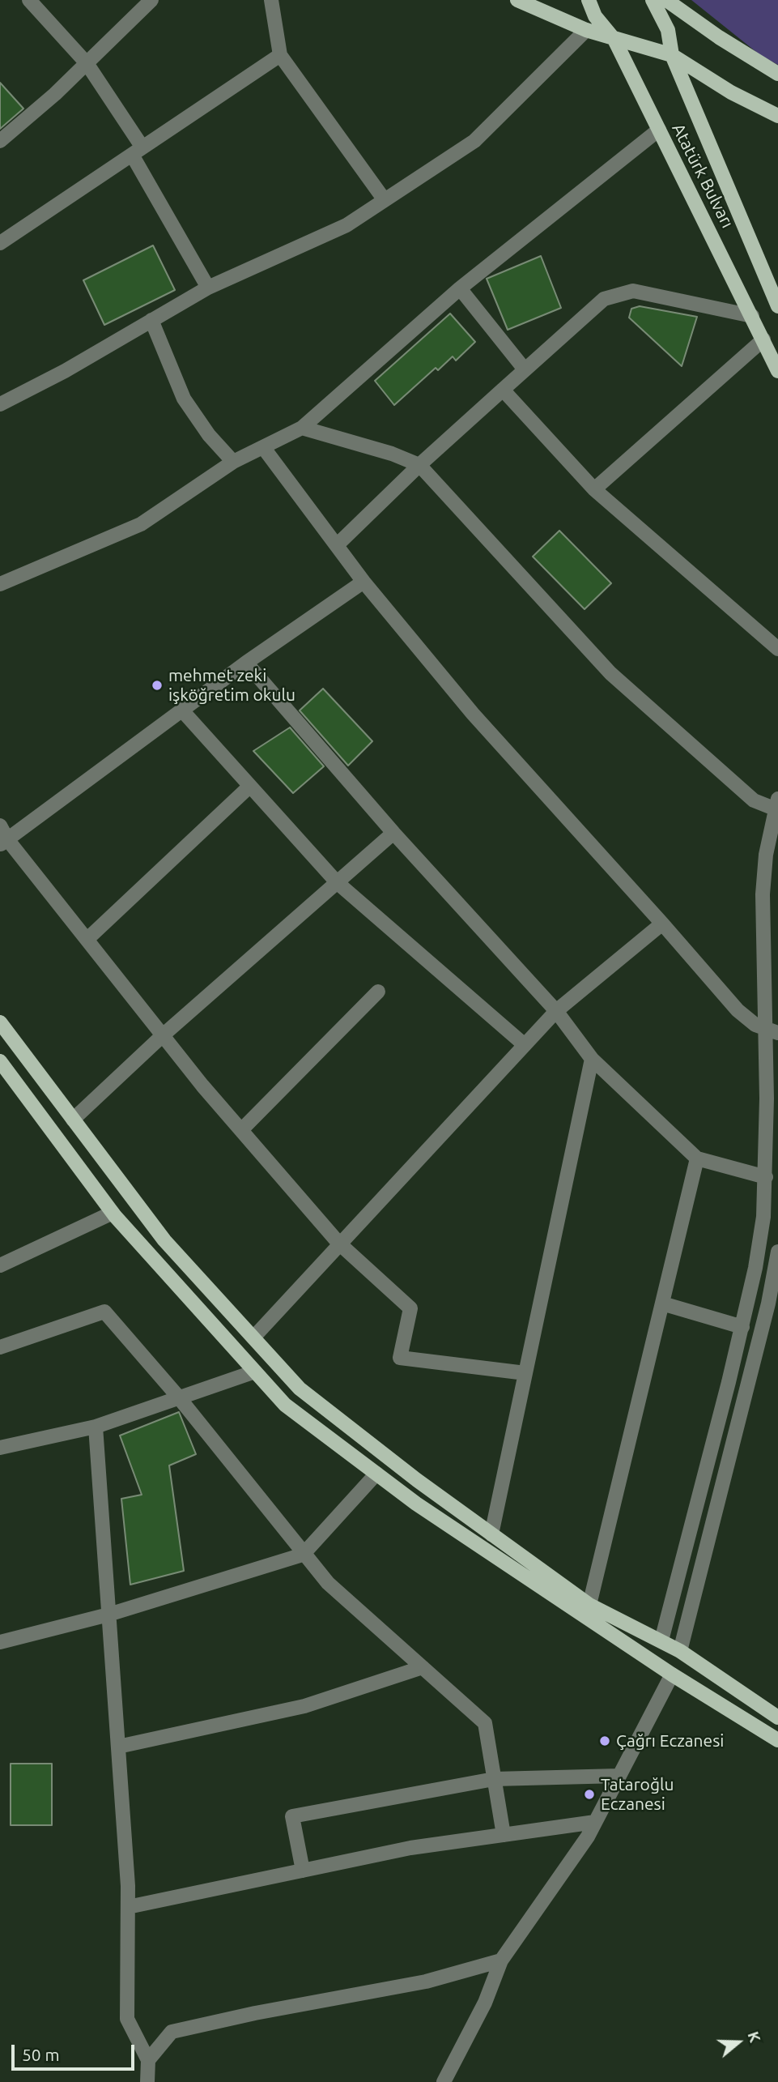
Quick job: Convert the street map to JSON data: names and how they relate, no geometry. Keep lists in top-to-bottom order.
{
  "streets": {
    "main road": ["Atatürk Bulvarı"]
  },
  "places": ["mehmet zeki işköğretim okulu", "Çağrı Eczanesi", "Tataroğlu Eczanesi"],
  "scale_bar": "50 m",
  "north": "right"
}
